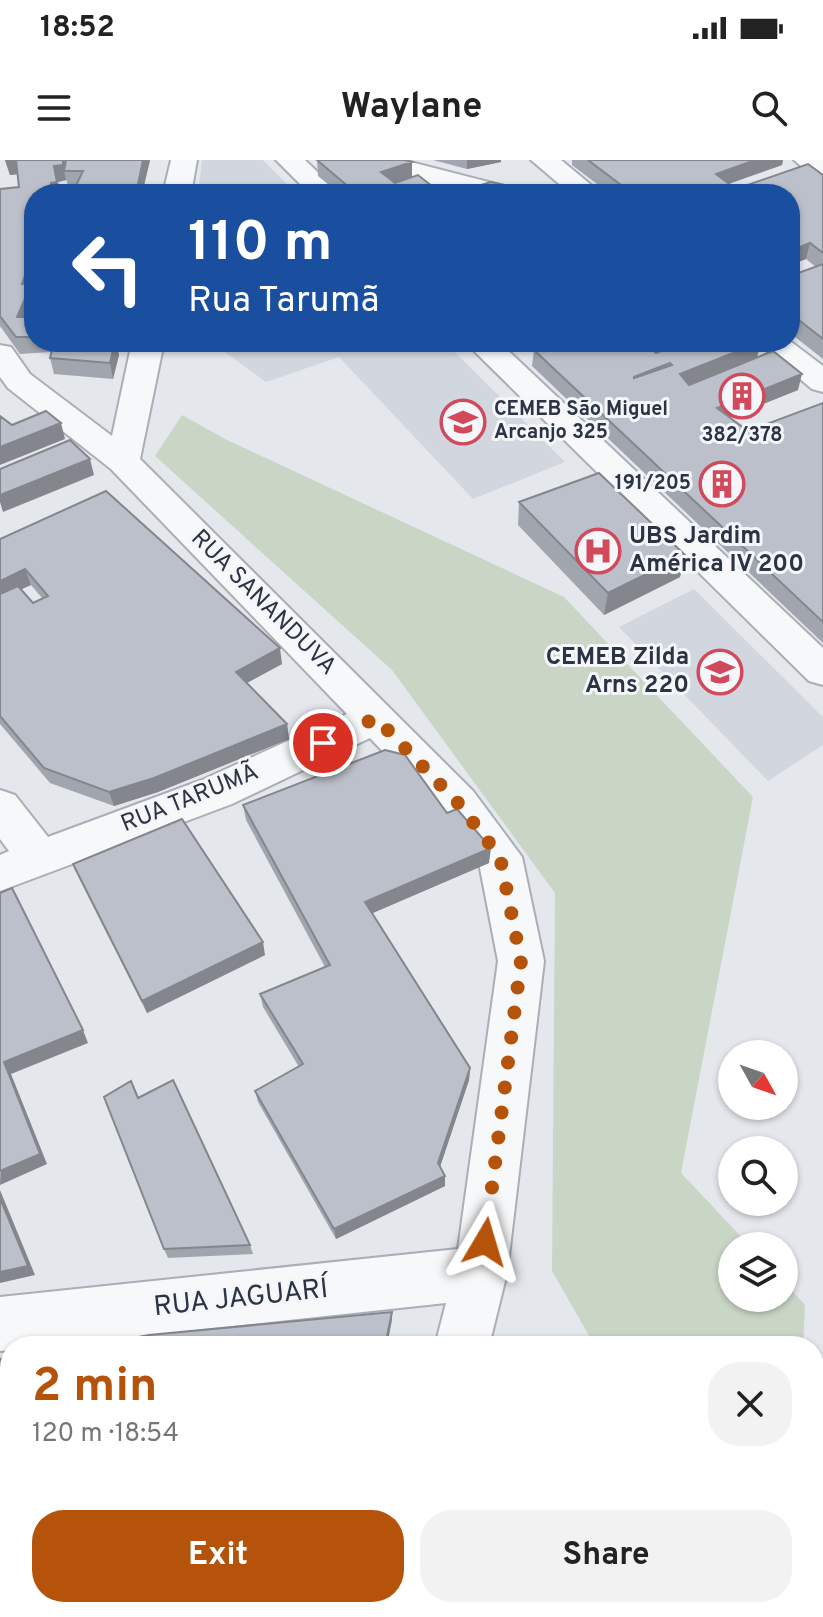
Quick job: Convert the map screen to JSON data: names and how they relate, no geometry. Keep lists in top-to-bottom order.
{
  "streets": {
    "street": ["RUA SANANDUVA", "RUA TARUMÃ", "RUA JAGUARÍ"]
  },
  "crossings": [
    ["RUA SANANDUVA", "RUA TARUMÃ"],
    ["RUA SANANDUVA", "RUA JAGUARÍ"]
  ],
  "places": {
    "building": ["382/378", "191/205"],
    "school or university": ["CEMEB São Miguel Arcanjo 325", "CEMEB Zilda Arns 220"],
    "hospital": ["UBS Jardim América IV 200"]
  },
  "north": "bottom right",
  "page": {
    "status": "18:52",
    "header": "Waylane",
    "turn": ["110 m", "Rua Tarumã"],
    "heading": ["2 min", "120 m · 18:54"],
    "buttons": ["Exit", "Share"]
  }
}
